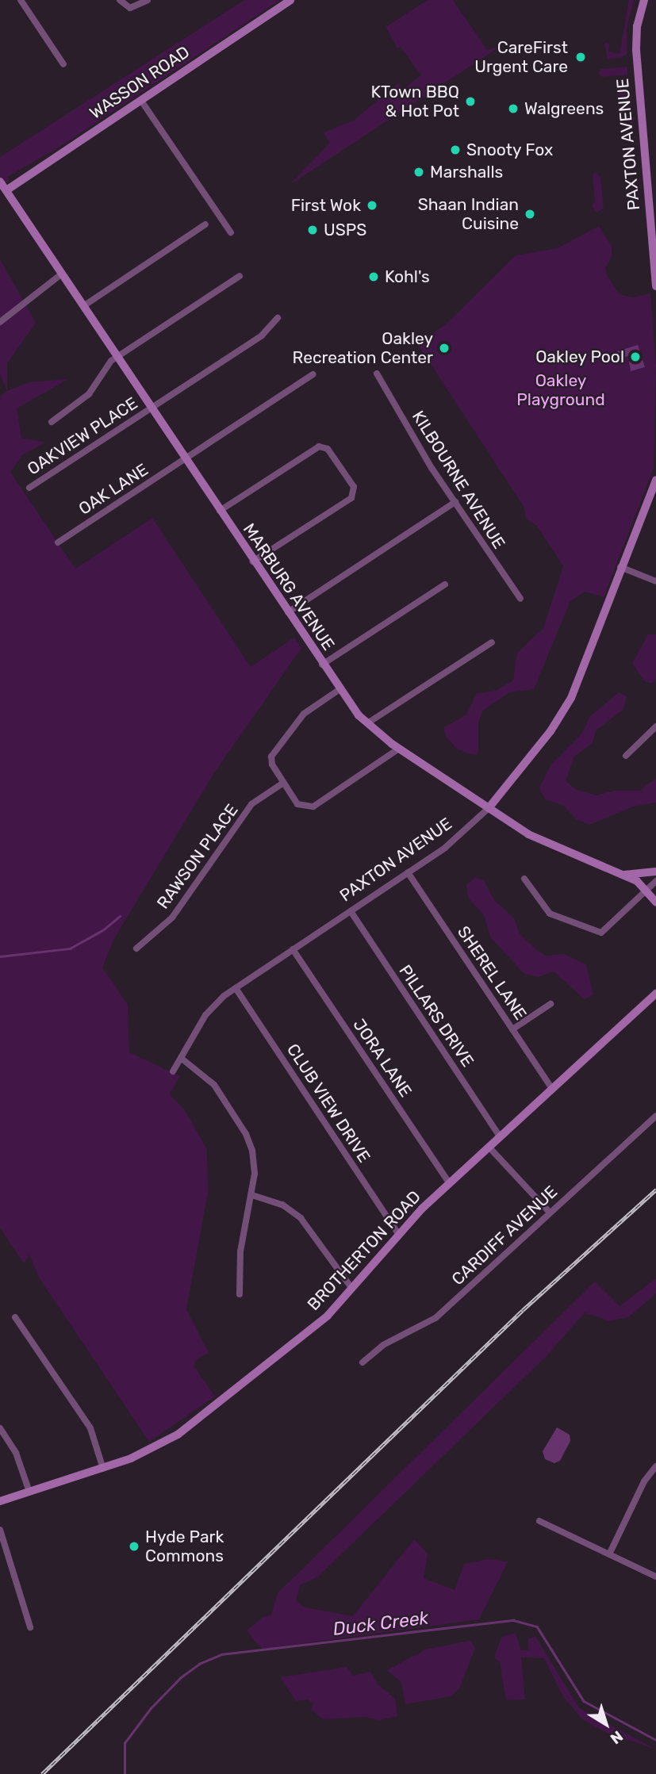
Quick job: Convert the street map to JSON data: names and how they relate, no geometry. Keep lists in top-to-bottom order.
{
  "streets": {
    "street": [
      "WASSON ROAD",
      "PAXTON AVENUE",
      "OAKVIEW PLACE",
      "KILBOURNE AVENUE",
      "OAK LANE",
      "MARBURG AVENUE",
      "RAWSON PLACE",
      "SHEREL LANE",
      "PILLARS DRIVE",
      "JORA LANE",
      "CLUB VIEW DRIVE",
      "CARDIFF AVENUE",
      "BROTHERTON ROAD"
    ]
  },
  "crossings": [
    ["WASSON ROAD", "MARBURG AVENUE"],
    ["PAXTON AVENUE", "MARBURG AVENUE"],
    ["PAXTON AVENUE", "SHEREL LANE"],
    ["PAXTON AVENUE", "PILLARS DRIVE"],
    ["PAXTON AVENUE", "JORA LANE"],
    ["PAXTON AVENUE", "CLUB VIEW DRIVE"],
    ["OAKVIEW PLACE", "MARBURG AVENUE"],
    ["OAK LANE", "MARBURG AVENUE"],
    ["SHEREL LANE", "BROTHERTON ROAD"],
    ["PILLARS DRIVE", "BROTHERTON ROAD"],
    ["JORA LANE", "BROTHERTON ROAD"],
    ["CLUB VIEW DRIVE", "BROTHERTON ROAD"]
  ],
  "water": ["Duck Creek"],
  "parks": ["Oakley Playground"],
  "places": [
    "CareFirst Urgent Care",
    "KTown BBQ & Hot Pot",
    "Walgreens",
    "Snooty Fox",
    "Marshalls",
    "First Wok",
    "Shaan Indian Cuisine",
    "USPS",
    "Kohl's",
    "Oakley Recreation Center",
    "Oakley Pool",
    "Hyde Park Commons"
  ],
  "north": "bottom right"
}
